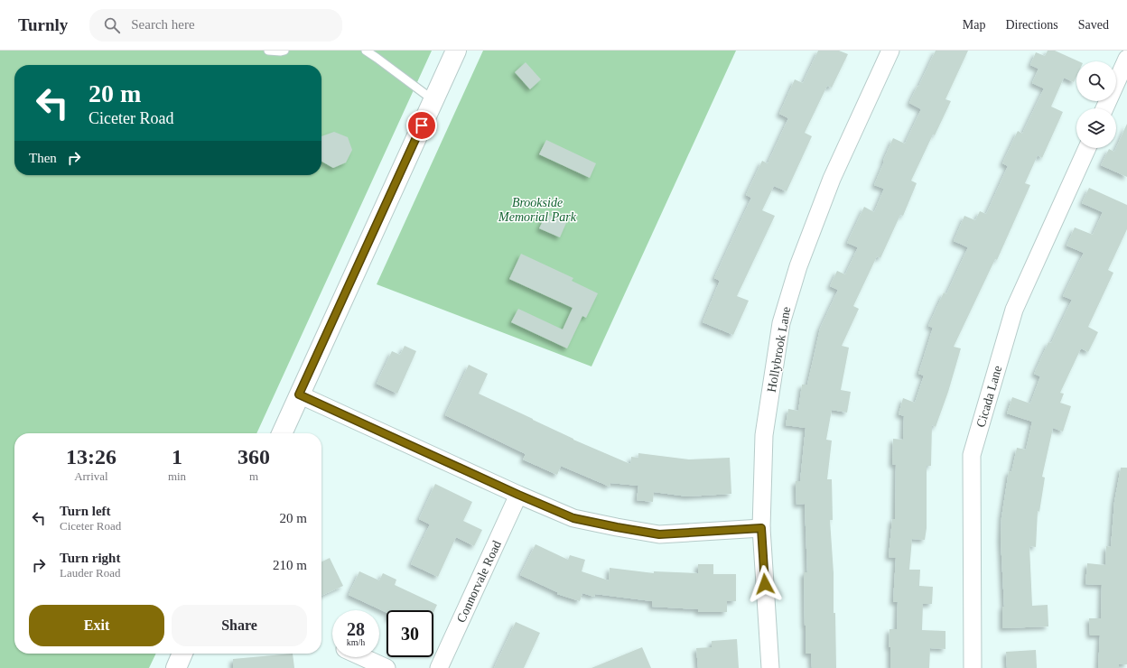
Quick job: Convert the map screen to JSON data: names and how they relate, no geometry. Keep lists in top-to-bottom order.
{
  "streets": {
    "street": ["Hollybrook Lane", "Cicada Lane", "Connorvale Road"]
  },
  "parks": ["Brookside Memorial Park"],
  "page": {
    "header": "Turnly",
    "search": "Search here",
    "nav": ["Map", "Directions", "Saved"],
    "turn": ["20 m", "Ciceter Road"],
    "then": "Then",
    "eta": [
      "13:26",
      "Arrival",
      "1",
      "min",
      "360",
      "m"
    ],
    "list": [
      {
        "name": "Turn left",
        "note": "Ciceter Road",
        "value": "20 m"
      },
      {
        "name": "Turn right",
        "note": "Lauder Road",
        "value": "210 m"
      }
    ],
    "buttons": ["Exit", "Share"],
    "speed": "28 km/h",
    "limit": "30"
  }
}
